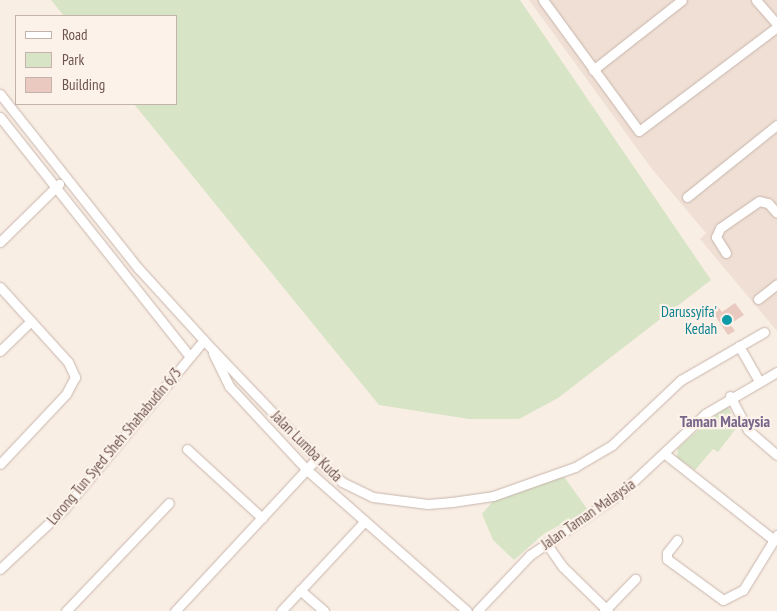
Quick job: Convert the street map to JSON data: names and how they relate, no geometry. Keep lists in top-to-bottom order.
{
  "streets": {
    "street": ["Lorong Tun Syed Sheh Shahabudin 6/3", "Jalan Lumba Kuda", "Jalan Taman Malaysia"]
  },
  "crossings": [
    ["Lorong Tun Syed Sheh Shahabudin 6/3", "Jalan Lumba Kuda"]
  ],
  "districts": ["Taman Malaysia"],
  "places": ["Darussyifa' Kedah"],
  "legend": ["Road", "Park", "Building"]
}
